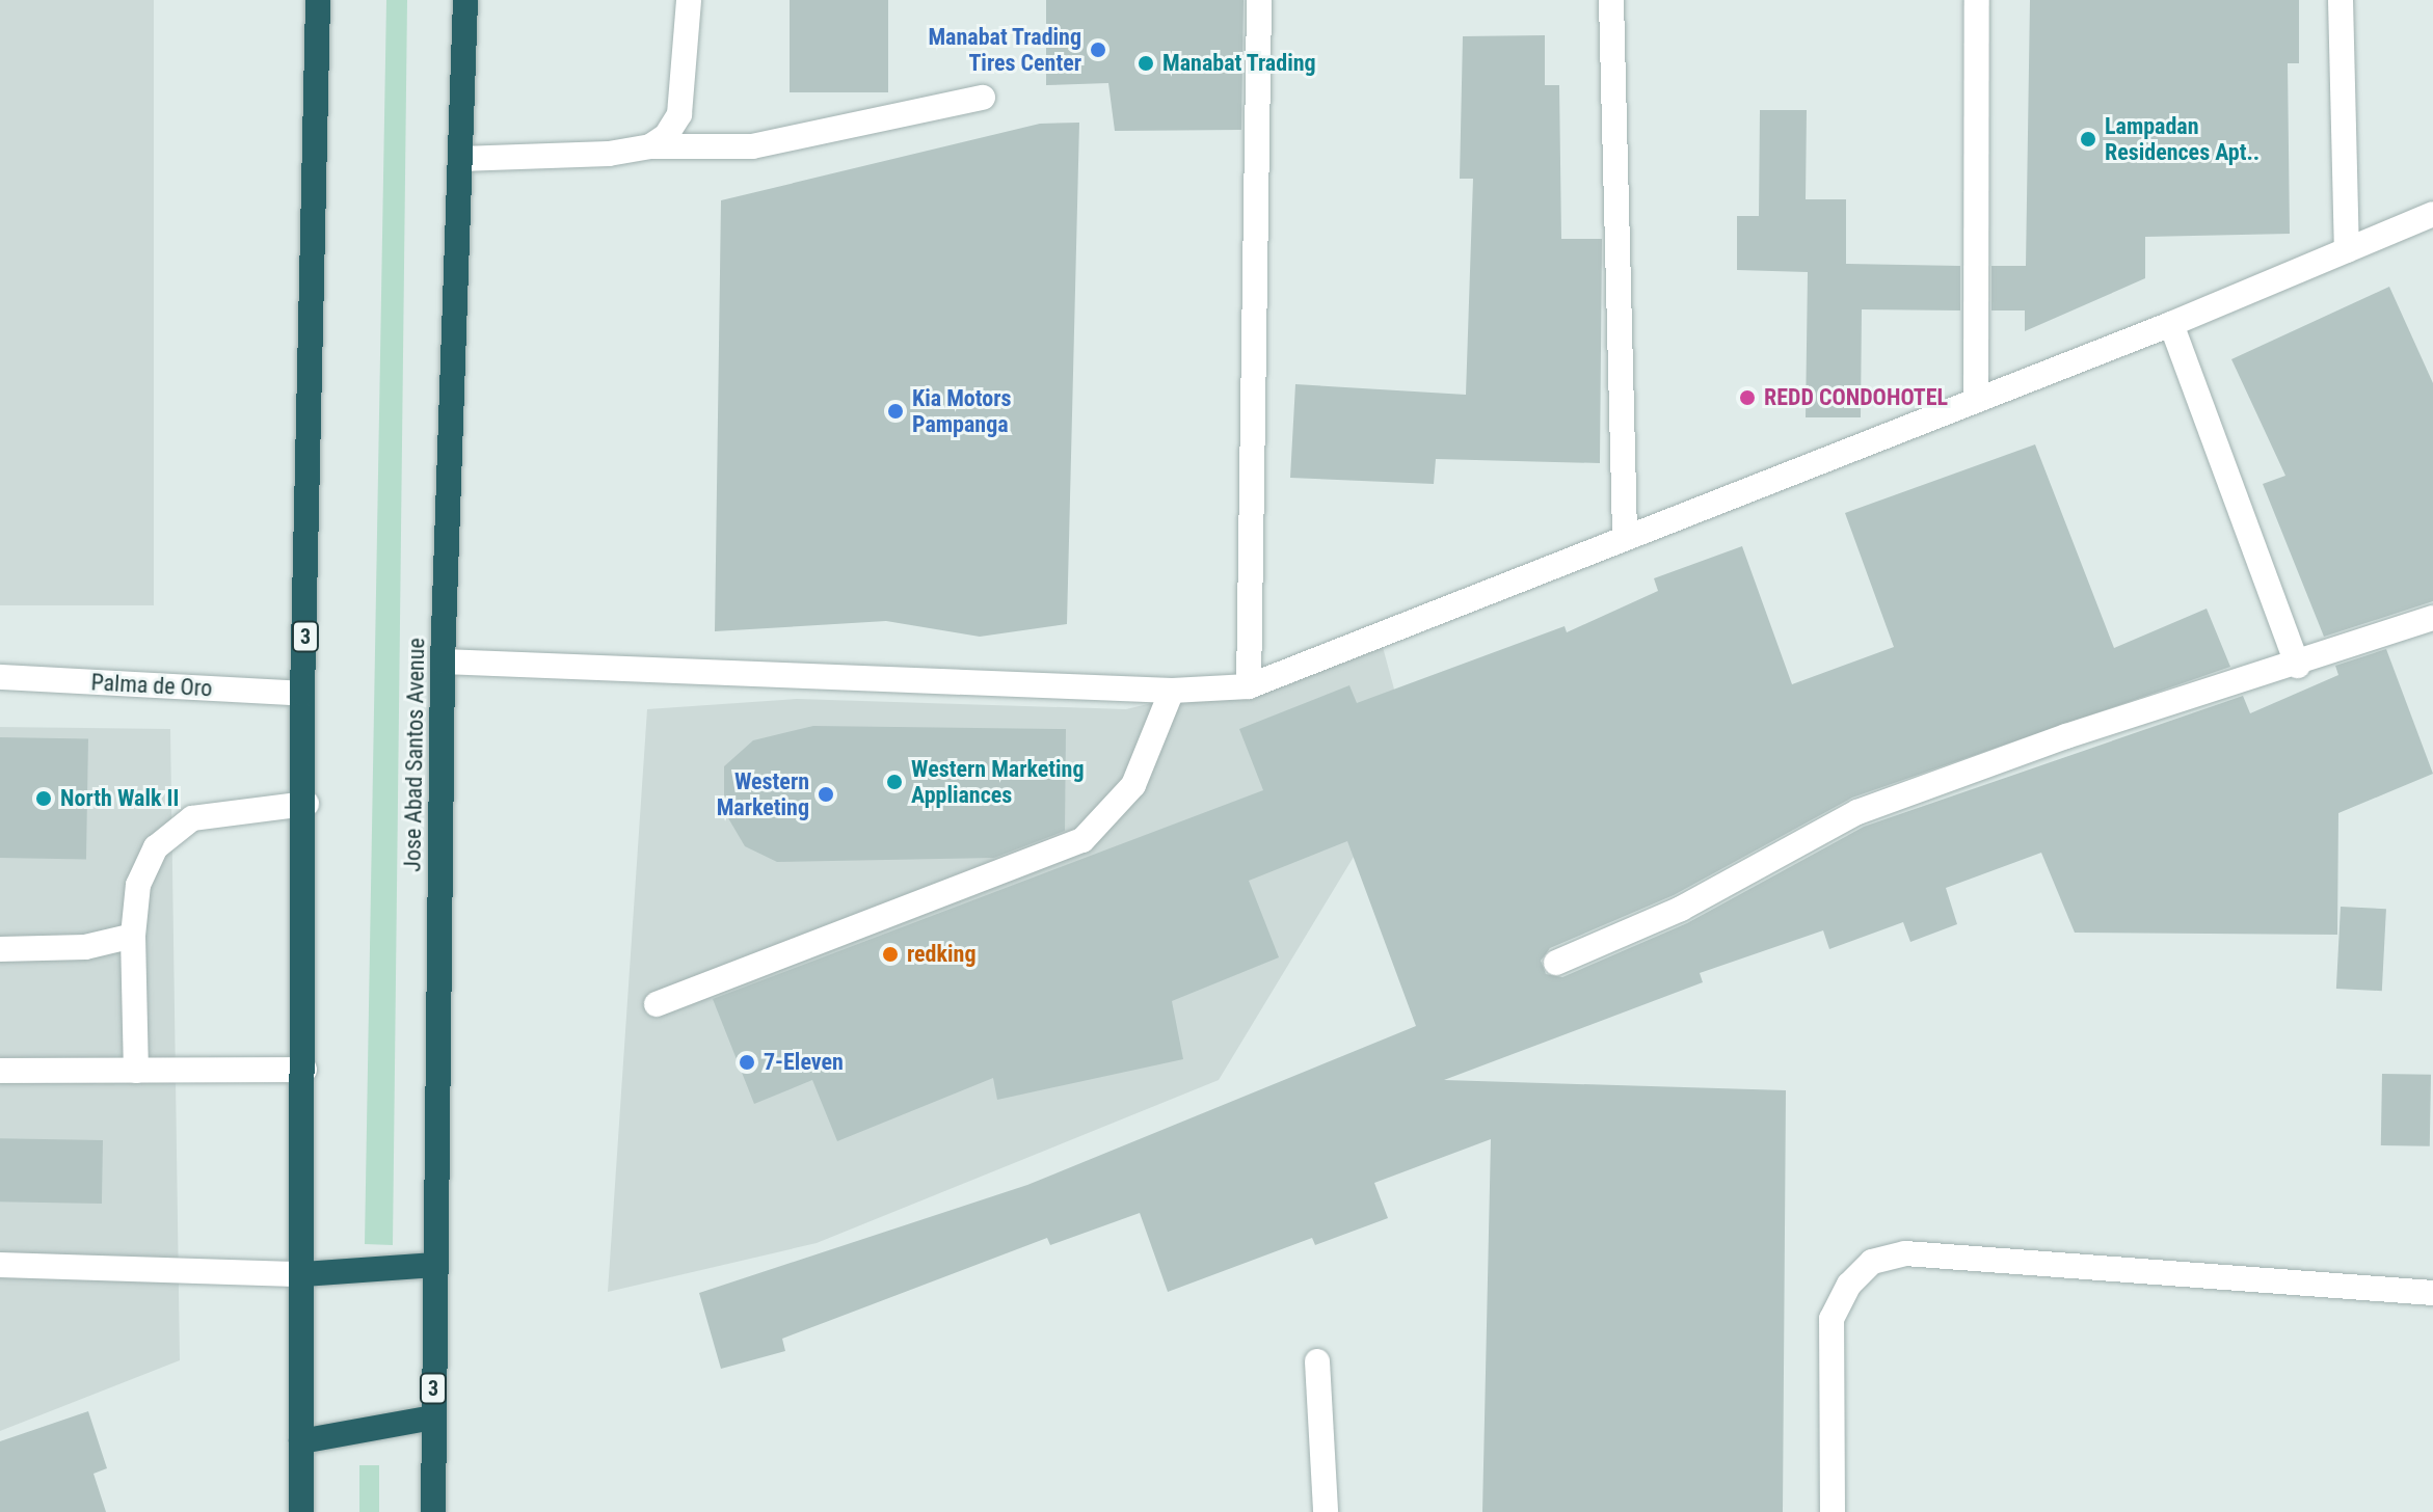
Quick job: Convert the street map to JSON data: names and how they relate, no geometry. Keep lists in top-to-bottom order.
{
  "streets": {
    "highway": ["3", "Jose Abad Santos Avenue"],
    "street": ["Palma de Oro"]
  },
  "crossings": [
    ["3", "Palma de Oro"]
  ],
  "places": [
    "Manabat Trading Tires Center",
    "Manabat Trading",
    "Lampadan Residences Apt..",
    "REDD CONDOHOTEL",
    "Kia Motors Pampanga",
    "Western Marketing Appliances",
    "Western Marketing",
    "North Walk II",
    "redking",
    "7-Eleven"
  ]
}
